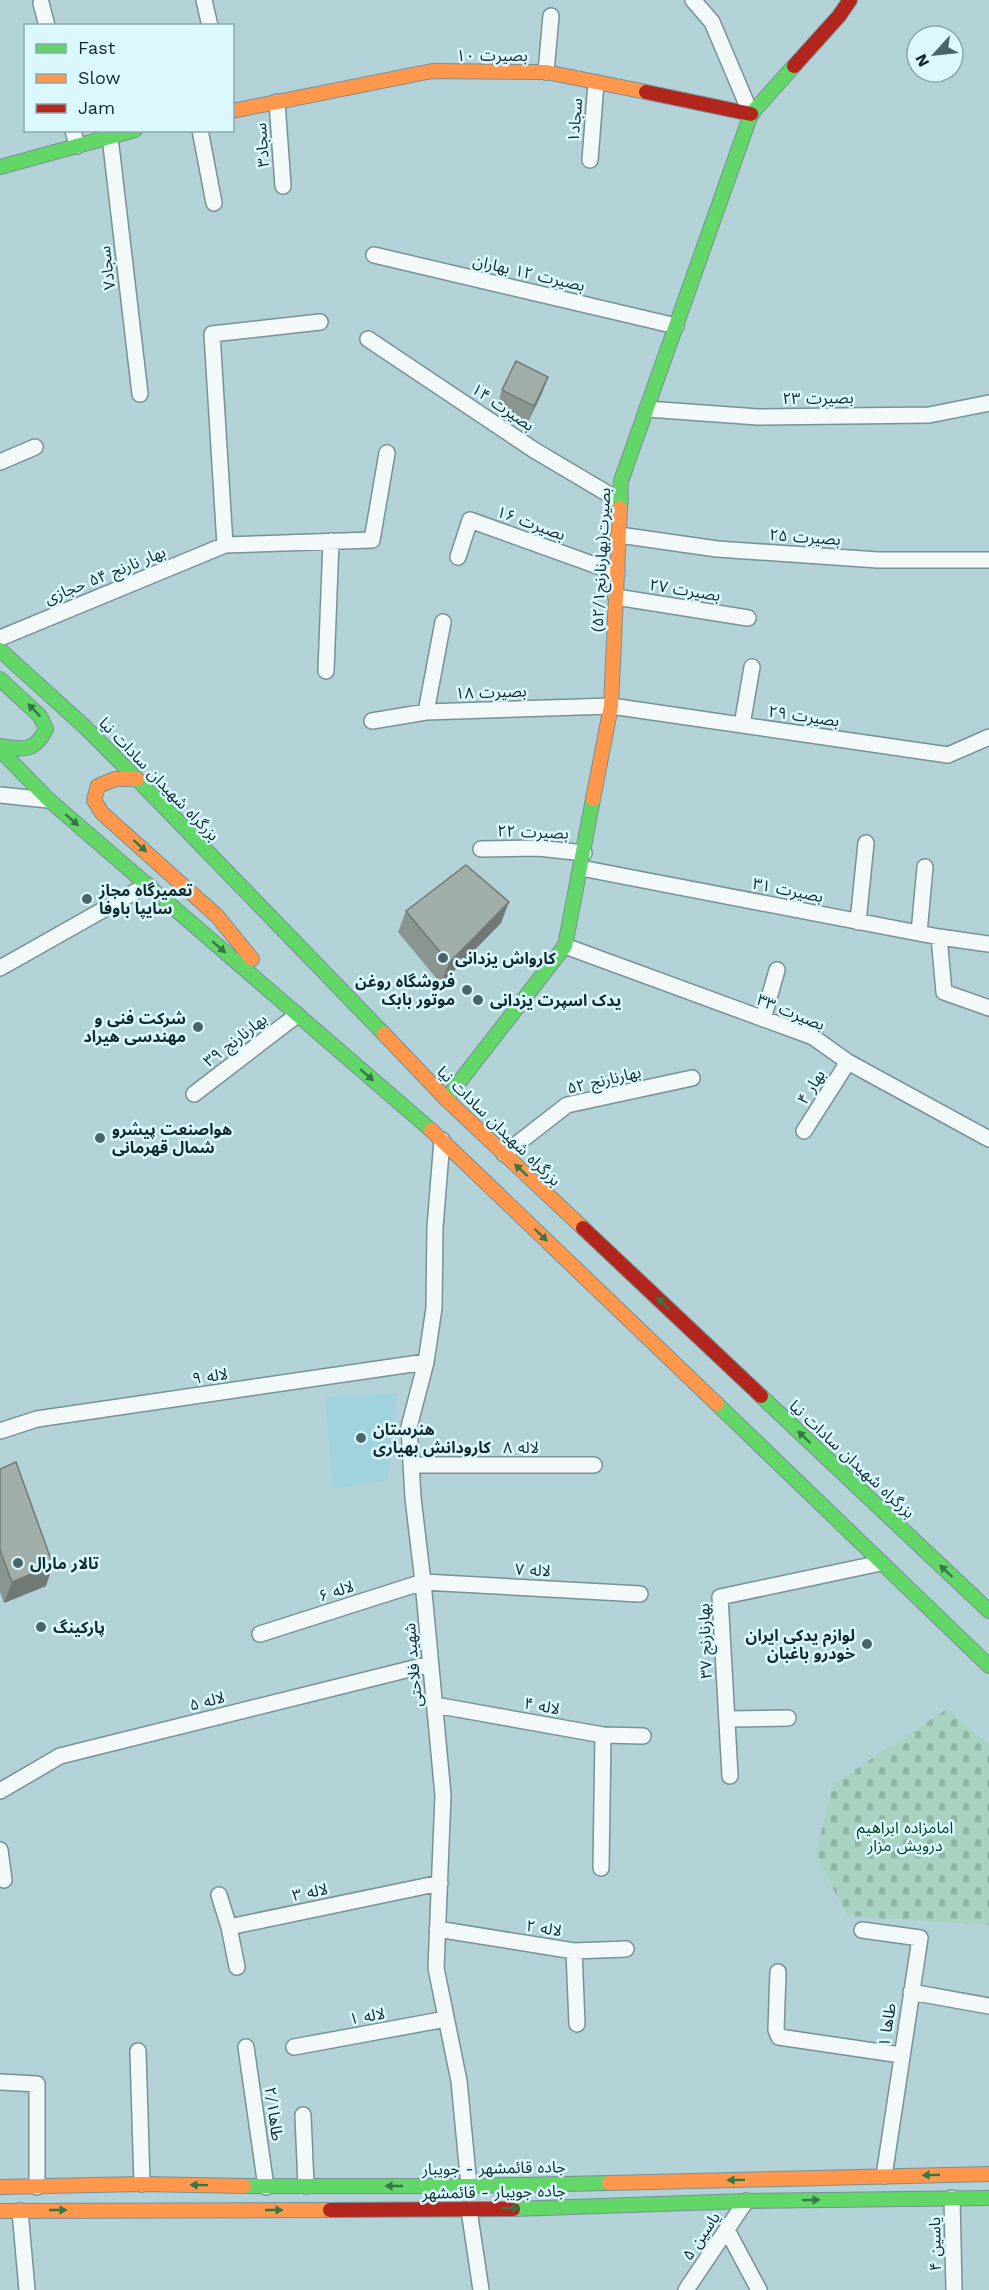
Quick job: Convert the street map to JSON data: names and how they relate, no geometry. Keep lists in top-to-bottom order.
{
  "streets": {
    "main road": [
      "بصیرت ۱۰",
      "بصیرت(بهارنارنج۵۲/۱)",
      "بزرگراه شهیدان سادات نیا",
      "جاده قائمشهر - جویبار",
      "جاده جویبار - قائمشهر"
    ],
    "street": [
      "سجاد۱",
      "سجاد۳",
      "سجاد۷",
      "بصیرت ۱۲ بهاران",
      "بصیرت ۲۳",
      "بصیرت ۱۴",
      "بصیرت ۱۶",
      "بصیرت ۲۵",
      "بهار نارنج ۵۴ حجازی",
      "بصیرت ۲۷",
      "بصیرت ۱۸",
      "بصیرت ۲۹",
      "بصیرت ۲۲",
      "بصیرت ۳۱",
      "بصیرت ۳۳",
      "بهارنارنج ۳۹",
      "بهارنارنج ۵۲",
      "بهار ۴",
      "لاله ۹",
      "لاله ۸",
      "لاله ۷",
      "لاله ۶",
      "بهارنارنج ۳۷",
      "شهید فلاحتی",
      "لاله ۵",
      "لاله ۴",
      "لاله ۳",
      "لاله ۲",
      "لاله ۱",
      "طاها ۱",
      "طاها۲/۱",
      "یاسین ۵",
      "یاسین ۴"
    ]
  },
  "crossings": [
    ["بصیرت ۱۰", "سجاد۱"],
    ["بصیرت ۱۰", "سجاد۳"],
    ["بصیرت ۱۰", "بصیرت(بهارنارنج۵۲/۱)"],
    ["بصیرت ۱۲ بهاران", "بصیرت(بهارنارنج۵۲/۱)"],
    ["بصیرت ۲۳", "بصیرت(بهارنارنج۵۲/۱)"],
    ["بصیرت ۱۴", "بصیرت(بهارنارنج۵۲/۱)"],
    ["بصیرت ۱۶", "بصیرت(بهارنارنج۵۲/۱)"],
    ["بصیرت ۲۵", "بصیرت(بهارنارنج۵۲/۱)"],
    ["بصیرت(بهارنارنج۵۲/۱)", "بصیرت ۲۷"],
    ["بصیرت(بهارنارنج۵۲/۱)", "بصیرت ۱۸"],
    ["بصیرت(بهارنارنج۵۲/۱)", "بصیرت ۲۹"],
    ["بصیرت(بهارنارنج۵۲/۱)", "بزرگراه شهیدان سادات نیا"],
    ["بصیرت(بهارنارنج۵۲/۱)", "بصیرت ۲۲"],
    ["بصیرت(بهارنارنج۵۲/۱)", "بصیرت ۳۱"],
    ["بصیرت(بهارنارنج۵۲/۱)", "بصیرت ۳۳"],
    ["بصیرت ۱۸", "بصیرت ۲۹"],
    ["بزرگراه شهیدان سادات نیا", "بهارنارنج ۵۲"],
    ["بصیرت ۲۲", "بصیرت ۳۱"],
    ["بصیرت ۳۳", "بهار ۴"],
    ["لاله ۹", "شهید فلاحتی"],
    ["لاله ۸", "شهید فلاحتی"],
    ["لاله ۷", "لاله ۶"],
    ["لاله ۷", "شهید فلاحتی"],
    ["لاله ۶", "شهید فلاحتی"],
    ["شهید فلاحتی", "لاله ۵"],
    ["شهید فلاحتی", "لاله ۴"],
    ["شهید فلاحتی", "لاله ۳"],
    ["شهید فلاحتی", "لاله ۲"],
    ["شهید فلاحتی", "لاله ۱"],
    ["شهید فلاحتی", "جاده قائمشهر - جویبار"],
    ["طاها ۱", "جاده قائمشهر - جویبار"],
    ["طاها۲/۱", "جاده قائمشهر - جویبار"],
    ["جاده جویبار - قائمشهر", "یاسین ۵"],
    ["جاده جویبار - قائمشهر", "یاسین ۴"]
  ],
  "one_way": ["جاده قائمشهر - جویبار", "جاده جویبار - قائمشهر"],
  "parks": ["امامزاده ابراهیم درویش مزار"],
  "places": [
    "تعمیرگاه مجاز سایپا باوفا",
    "کارواش یزدانی",
    "فروشگاه روغن موتور بابک",
    "یدک اسپرت یزدانی",
    "شرکت فنی و مهندسی هیراد",
    "هواصنعت پیشرو شمال قهرمانی",
    "هنرستان کارودانش بهیاری",
    "تالار مارال",
    "پارکینگ",
    "لوازم یدکی ایران خودرو باغبان"
  ],
  "legend": ["Fast", "Slow", "Jam"],
  "north": "bottom left"
}
